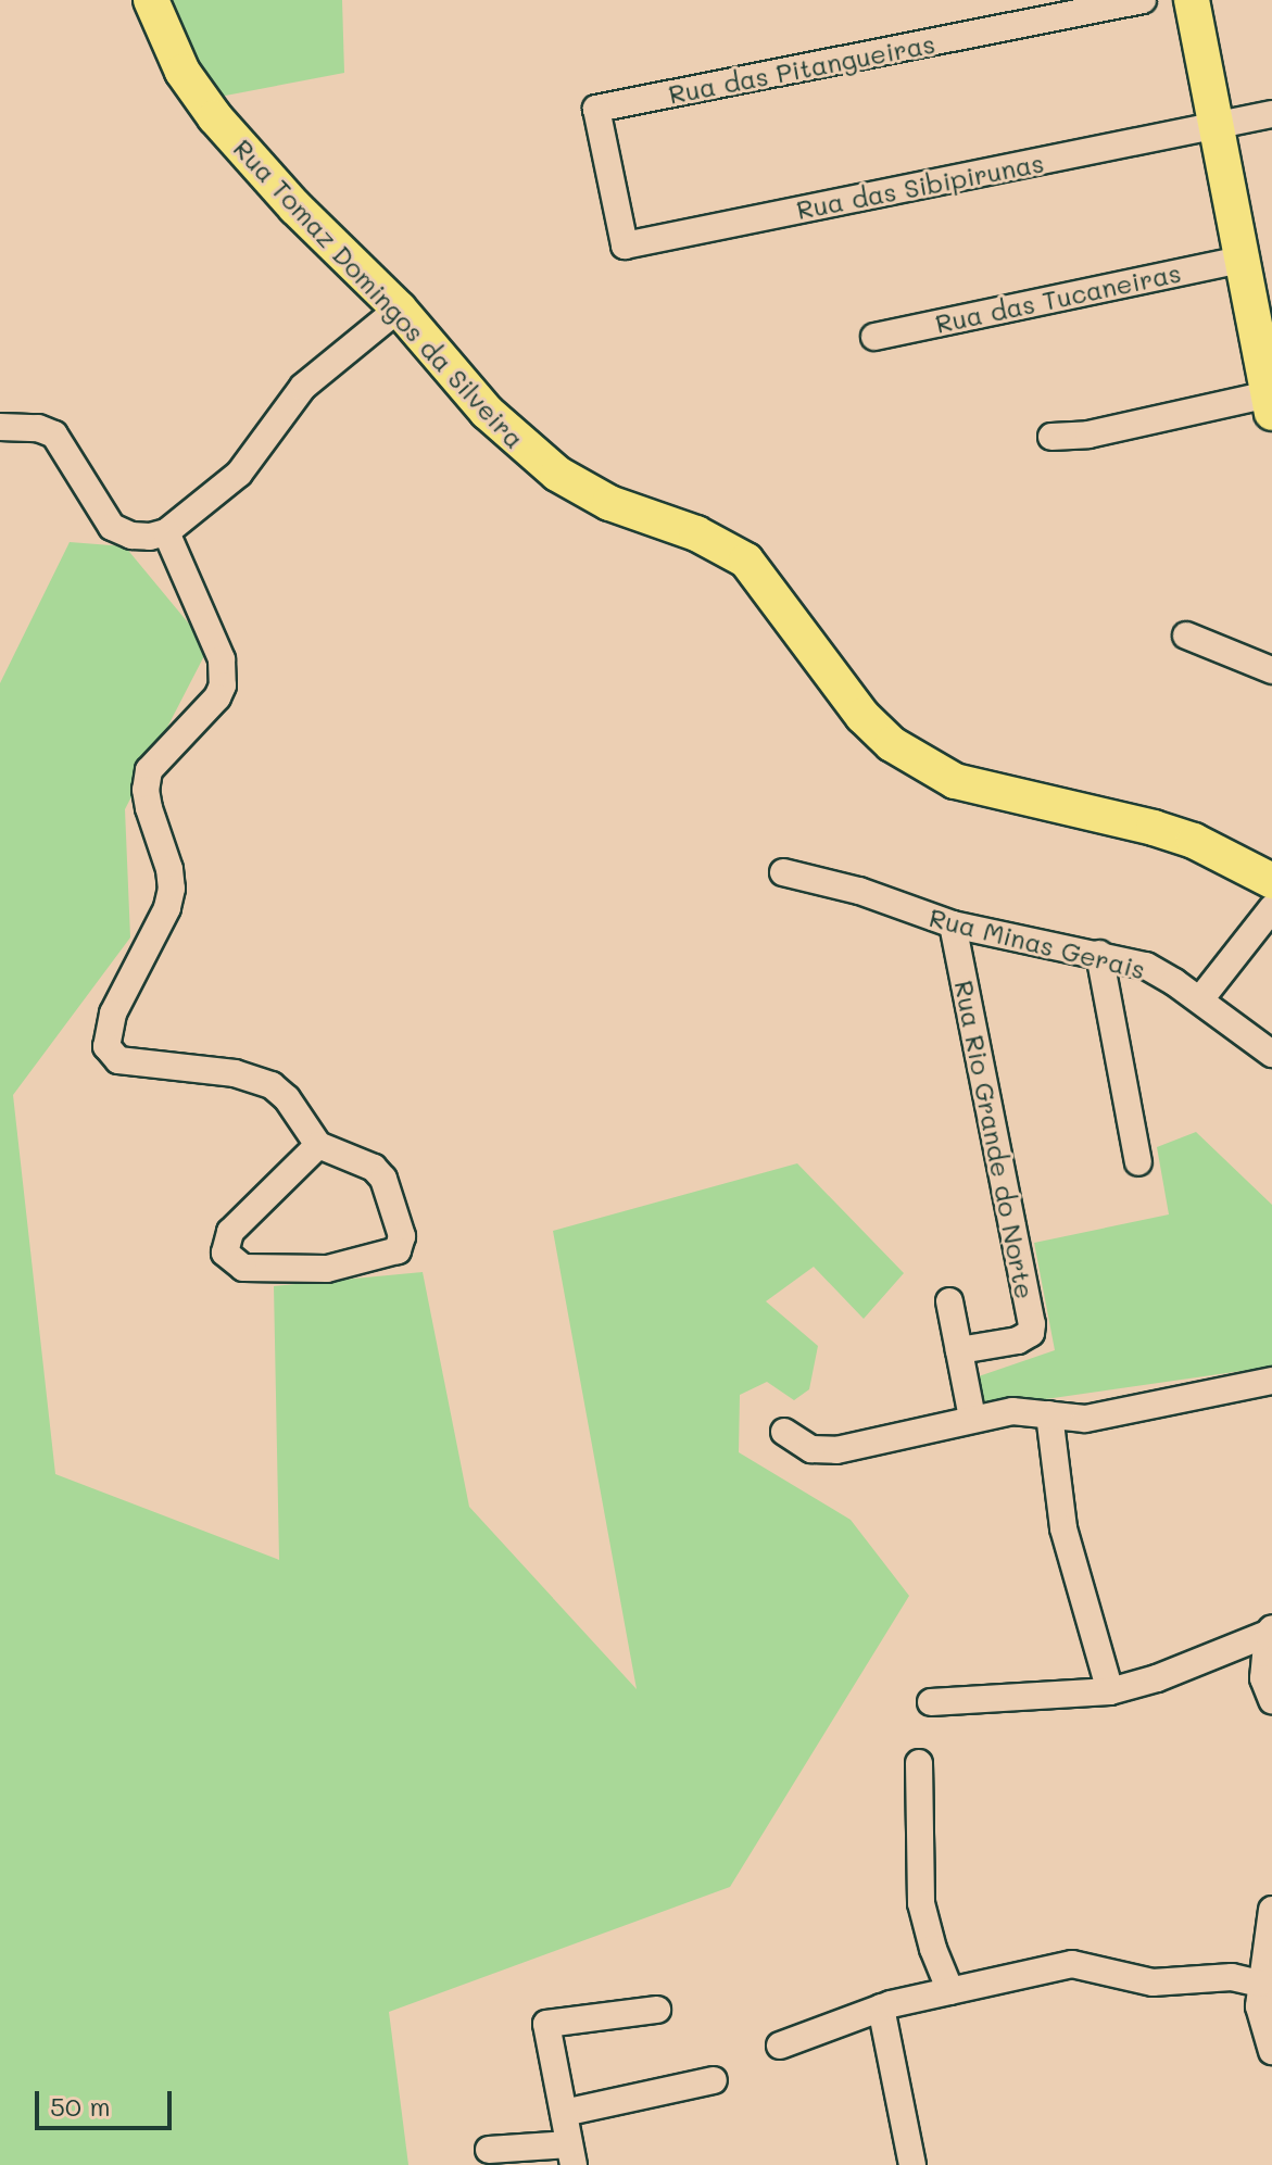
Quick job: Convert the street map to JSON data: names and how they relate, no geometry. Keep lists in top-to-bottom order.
{
  "streets": {
    "main road": ["Rua Tomaz Domingos da Silveira"],
    "street": [
      "Rua das Pitangueiras",
      "Rua das Sibipirunas",
      "Rua das Tucaneiras",
      "Rua Minas Gerais",
      "Rua Rio Grande do Norte"
    ]
  },
  "crossings": [
    ["Rua das Pitangueiras", "Rua das Sibipirunas"],
    ["Rua Minas Gerais", "Rua Rio Grande do Norte"]
  ],
  "scale_bar": "50 m"
}
